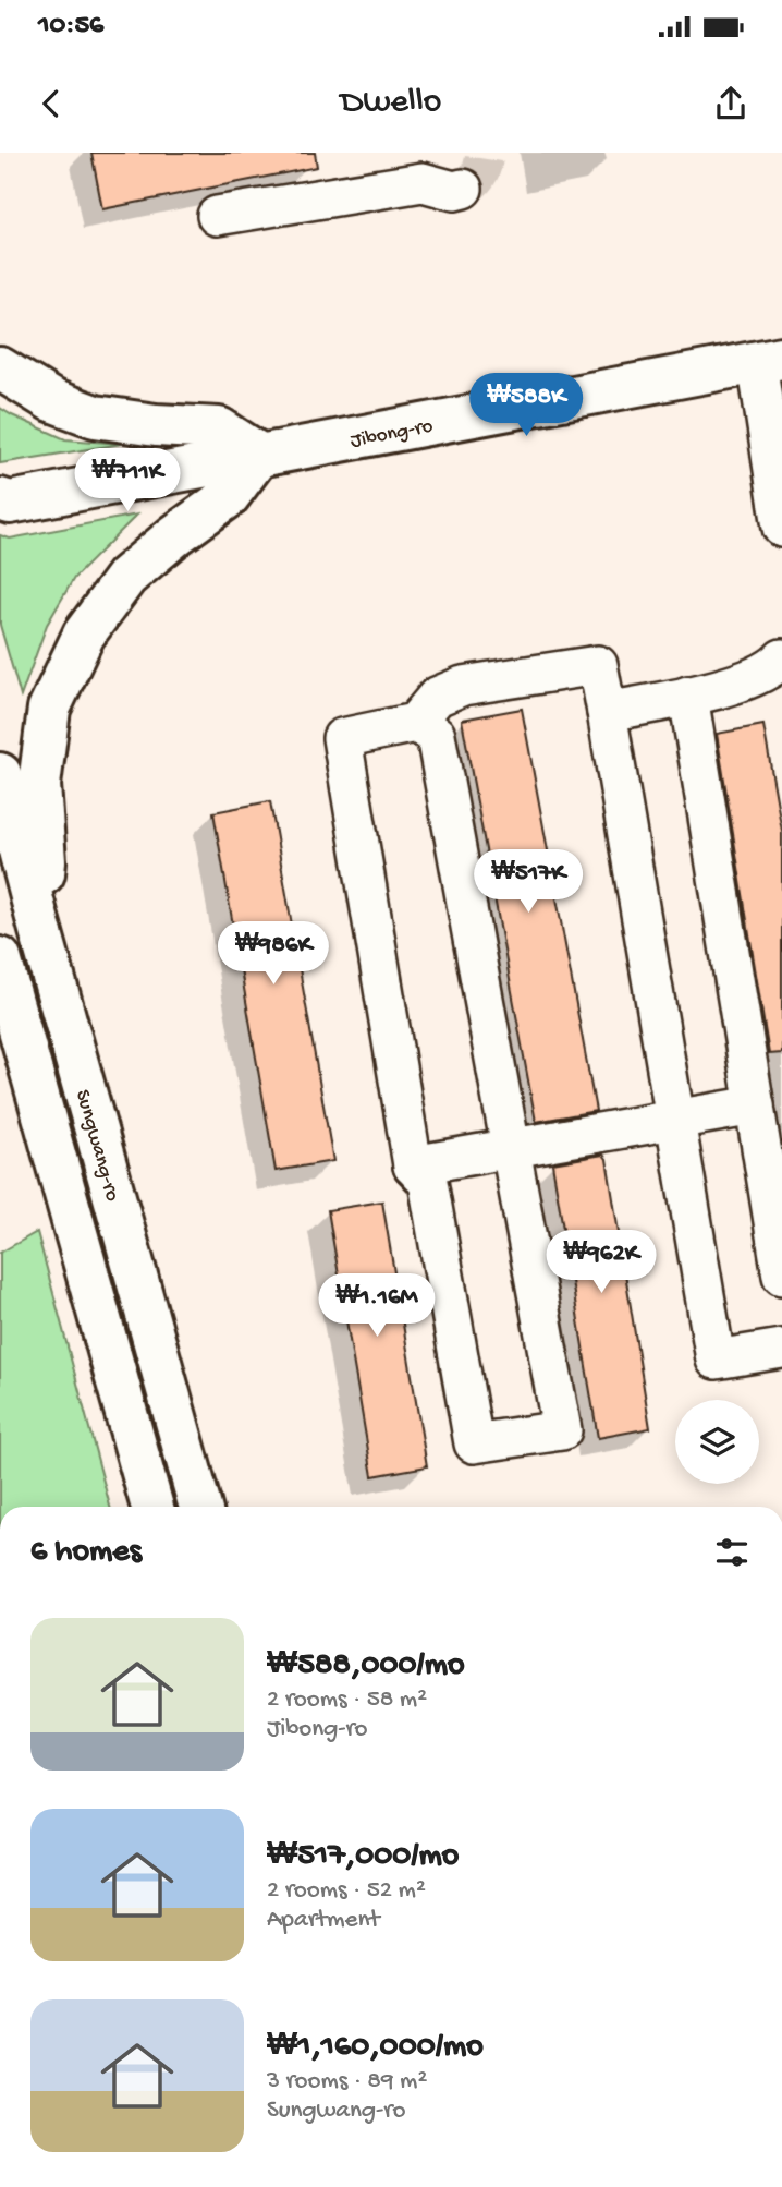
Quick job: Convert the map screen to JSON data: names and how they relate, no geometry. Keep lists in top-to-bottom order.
{
  "streets": {
    "main road": ["Jibong-ro", "Sungwang-ro"]
  },
  "page": {
    "status": "10:56",
    "header": "Dwello",
    "price": [
      "₩588K",
      "₩711K",
      "₩517K",
      "₩986K",
      "₩962K",
      "₩1.16M"
    ],
    "heading": "6 homes",
    "list": [
      {
        "name": "₩588,000/mo",
        "note": "2 rooms · 58 m² · Jibong-ro"
      },
      {
        "name": "₩517,000/mo",
        "note": "2 rooms · 52 m² · Apartment"
      },
      {
        "name": "₩1,160,000/mo",
        "note": "3 rooms · 89 m² · Sungwang-ro"
      }
    ]
  }
}
